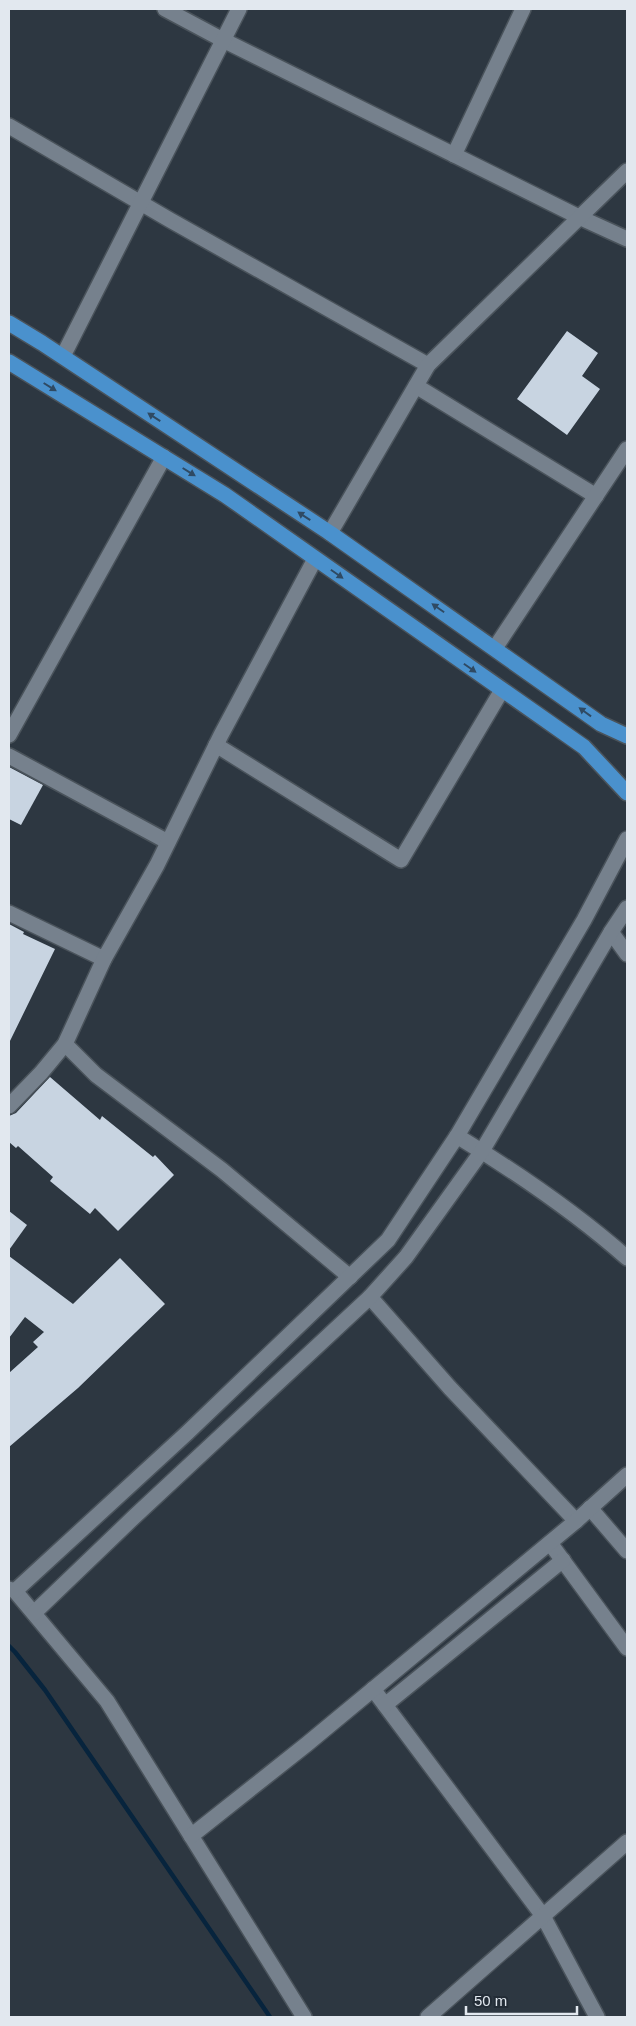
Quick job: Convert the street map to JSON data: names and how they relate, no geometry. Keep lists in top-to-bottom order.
{
  "scale_bar": "50 m"
}
